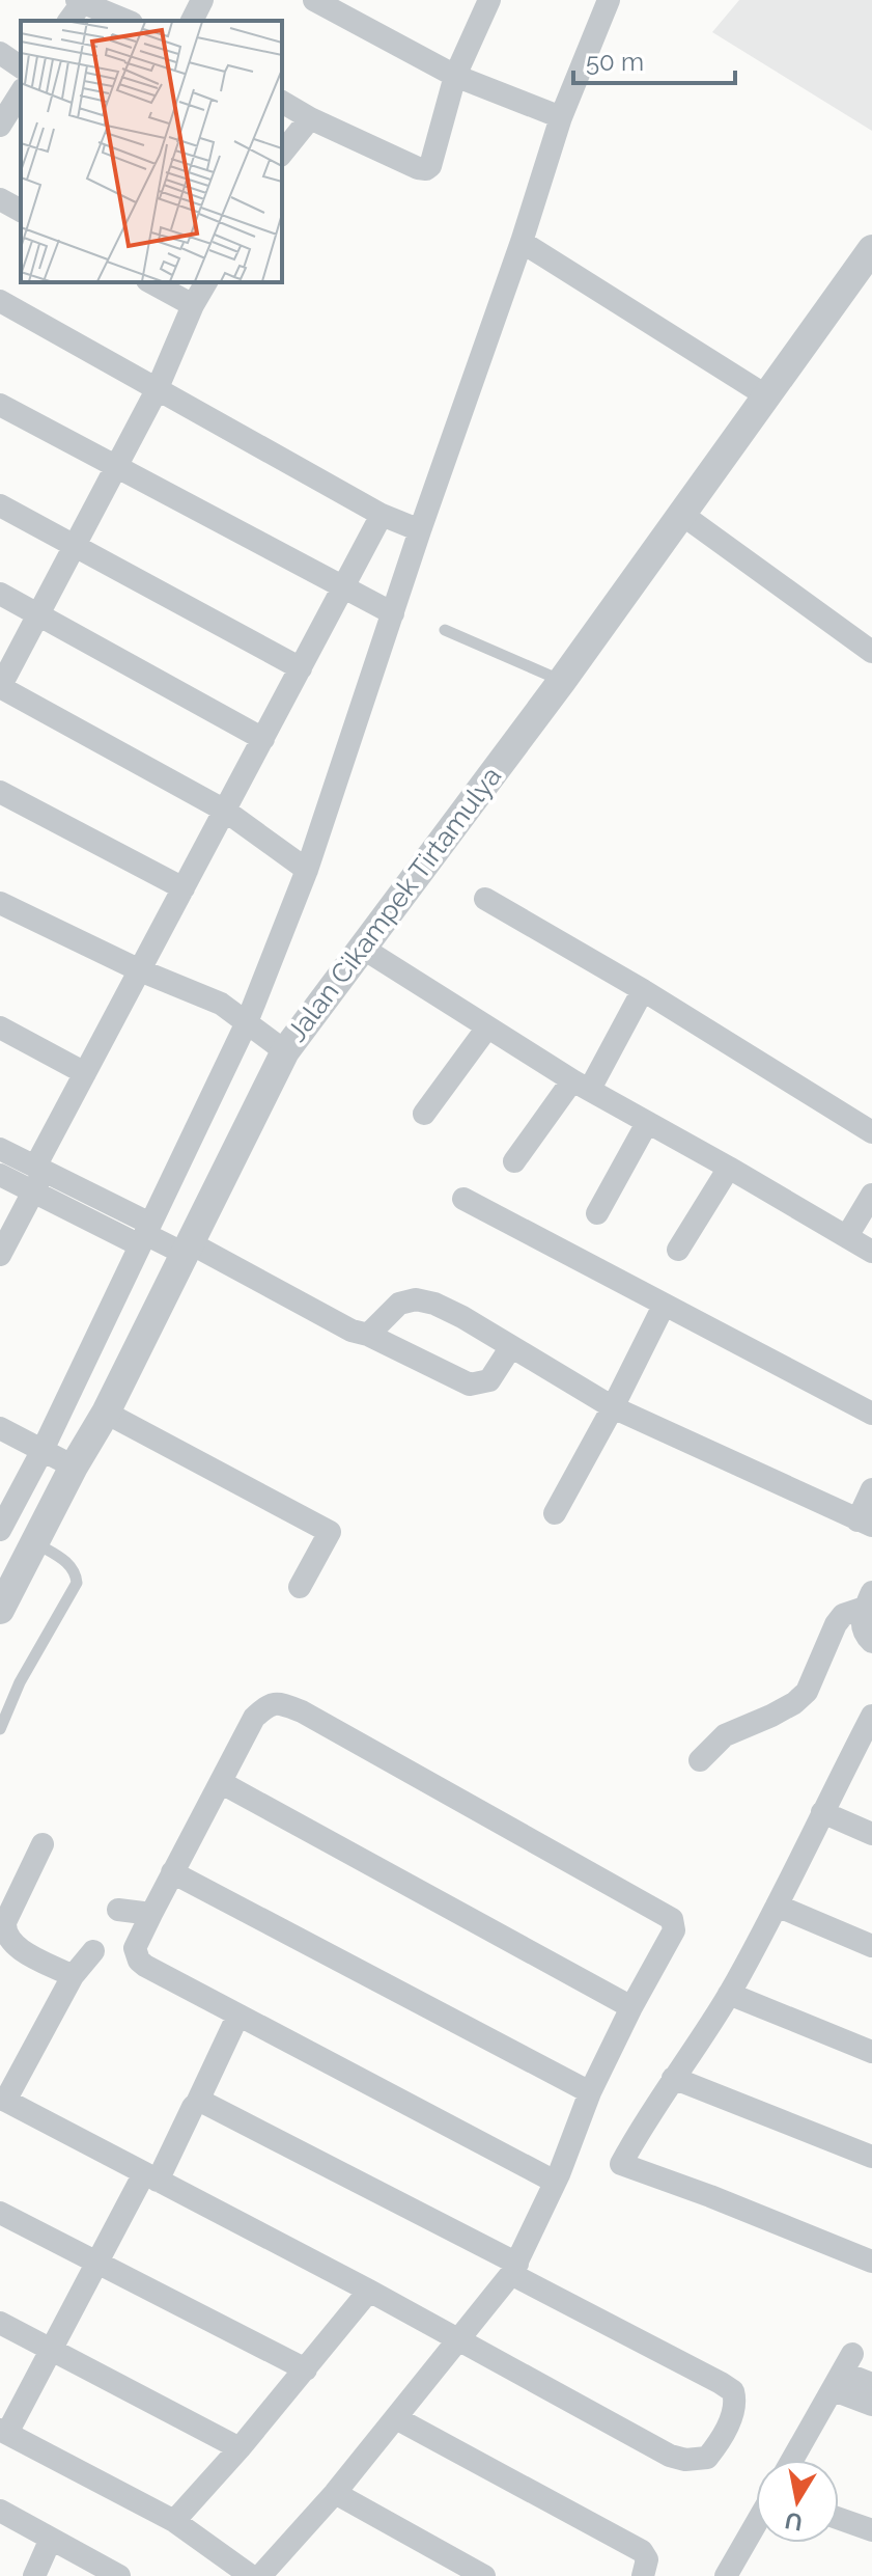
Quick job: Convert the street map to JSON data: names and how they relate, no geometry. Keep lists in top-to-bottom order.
{
  "streets": {
    "street": ["Jalan Cikampek Tirtamulya"]
  },
  "scale_bar": "50 m",
  "north": "bottom"
}
